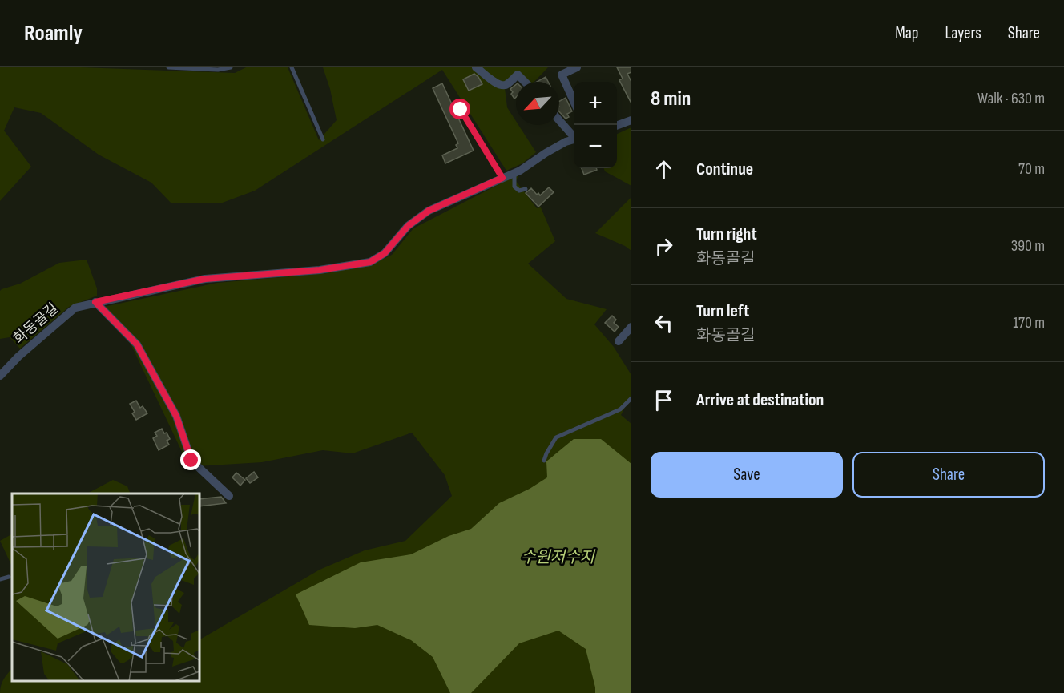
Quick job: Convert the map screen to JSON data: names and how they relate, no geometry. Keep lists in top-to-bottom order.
{
  "streets": {
    "street": ["화동골길"]
  },
  "water": ["수원저수지"],
  "north": "bottom left",
  "page": {
    "header": "Roamly",
    "nav": ["Map", "Layers", "Share"],
    "heading": ["8 min", "Walk · 630 m"],
    "map_buttons": ["+", "−"],
    "list": [
      ["Continue", "70 m"],
      ["Turn right", "화동골길", "390 m"],
      ["Turn left", "화동골길", "170 m"],
      "Arrive at destination"
    ],
    "buttons": ["Save", "Share"]
  }
}
